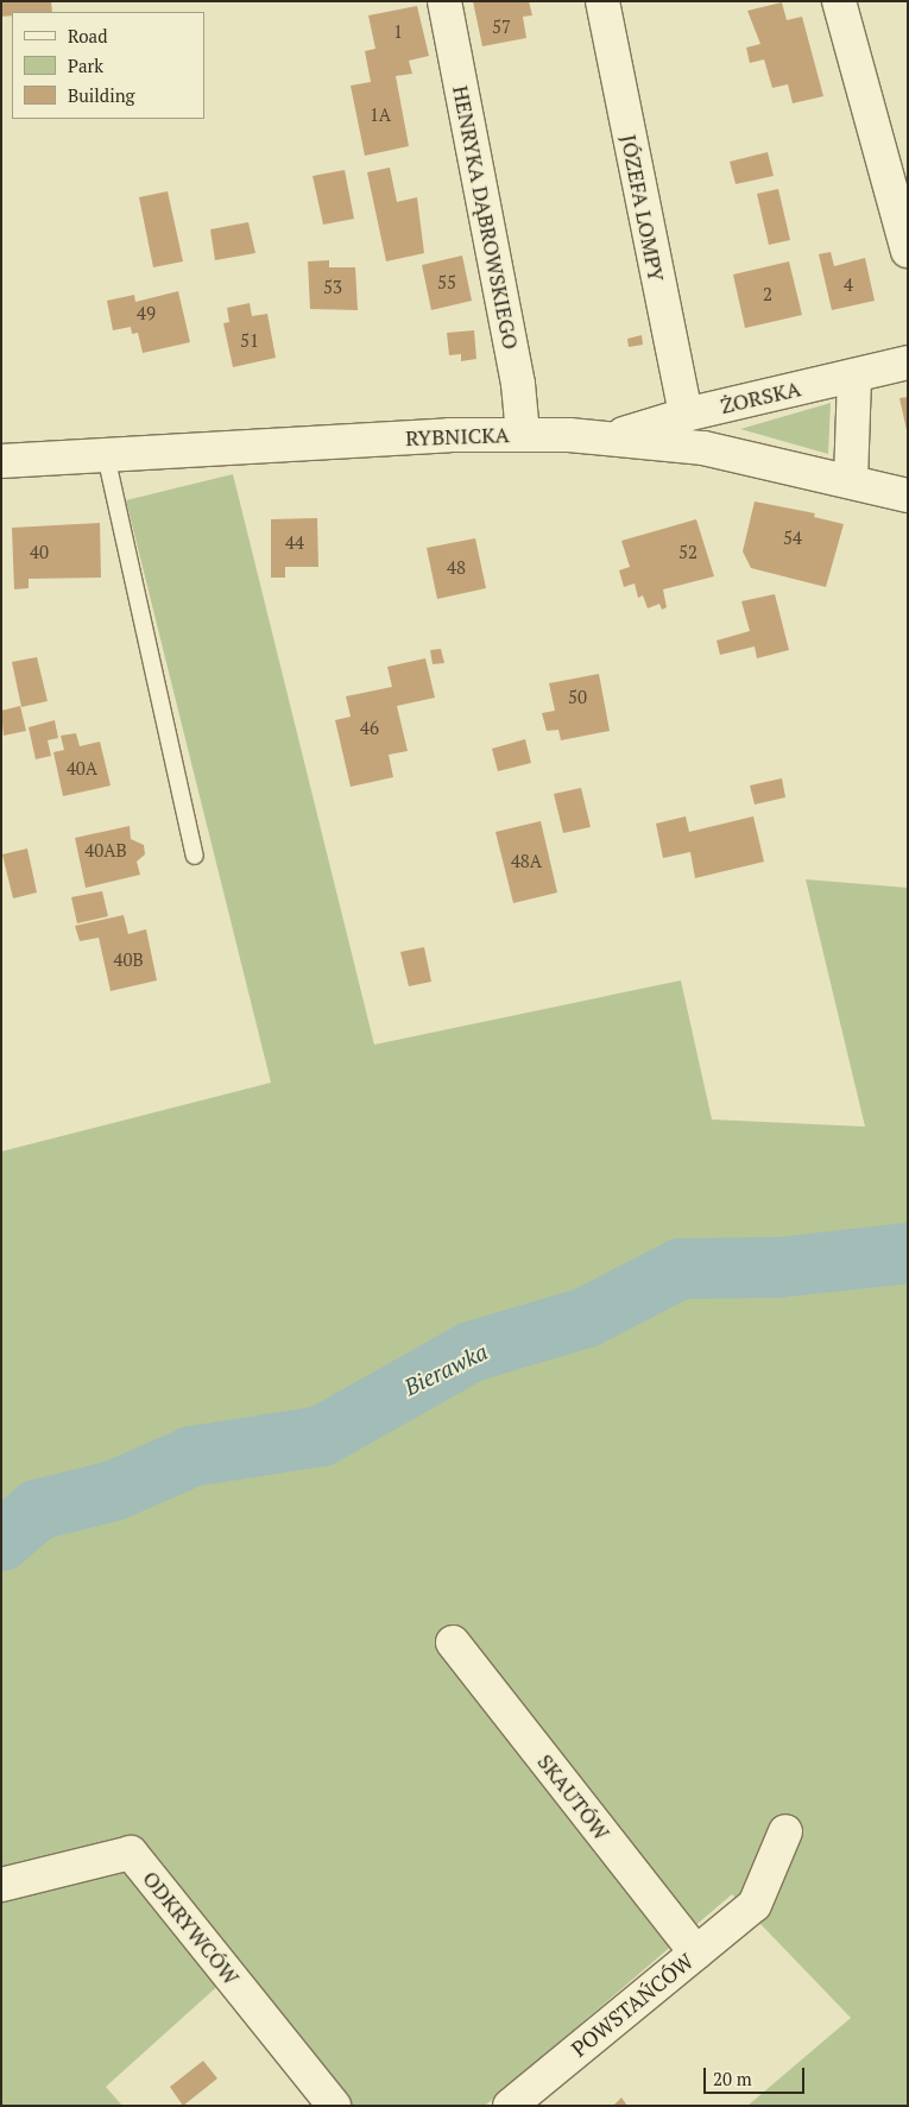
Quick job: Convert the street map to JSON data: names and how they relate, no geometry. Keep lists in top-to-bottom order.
{
  "streets": {
    "street": [
      "JÓZEFA LOMPY",
      "HENRYKA DĄBROWSKIEGO",
      "ŻORSKA",
      "RYBNICKA",
      "SKAUTÓW",
      "ODKRYWCÓW",
      "POWSTAŃCÓW"
    ]
  },
  "crossings": [
    ["JÓZEFA LOMPY", "ŻORSKA"],
    ["HENRYKA DĄBROWSKIEGO", "RYBNICKA"],
    ["ŻORSKA", "RYBNICKA"],
    ["SKAUTÓW", "POWSTAŃCÓW"]
  ],
  "water": ["Bierawka"],
  "house_numbers": [
    "57",
    "1",
    "1A",
    "55",
    "4",
    "53",
    "2",
    "49",
    "51",
    "54",
    "44",
    "40",
    "52",
    "48",
    "50",
    "46",
    "40A",
    "40AB",
    "48A",
    "40B"
  ],
  "legend": ["Road", "Park", "Building"],
  "scale_bar": "20 m"
}
